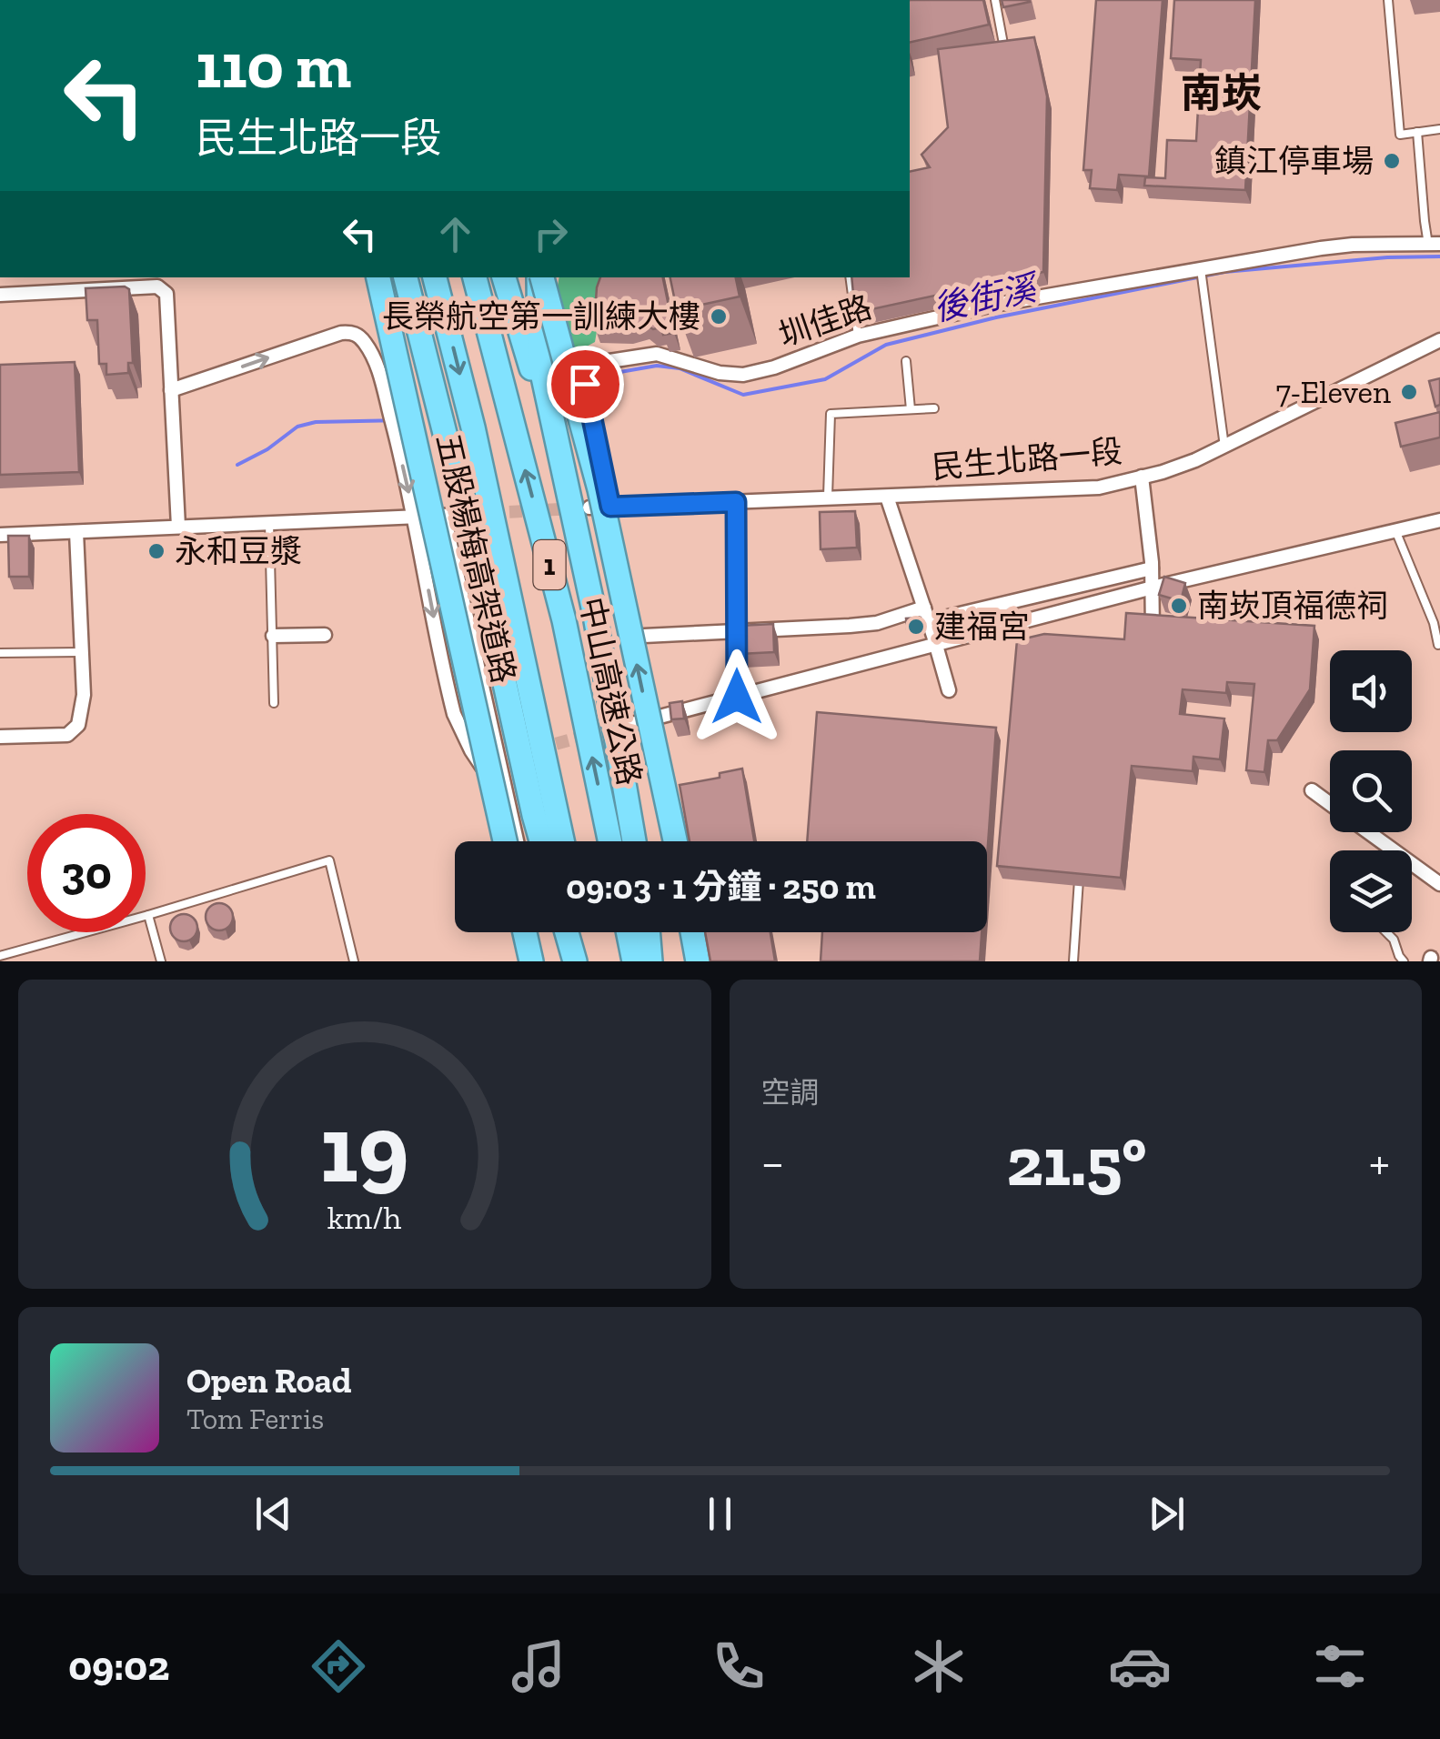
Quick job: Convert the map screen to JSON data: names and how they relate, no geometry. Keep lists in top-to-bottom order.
{
  "streets": {
    "highway": ["五股楊梅高架道路", "1", "中山高速公路"],
    "street": ["圳佳路", "民生北路一段"]
  },
  "crossings": [
    ["圳佳路", "民生北路一段"]
  ],
  "districts": ["南崁"],
  "water": ["後街溪"],
  "places": [
    "鎮江停車場",
    "長榮航空第一訓練大樓",
    "7-Eleven",
    "永和豆漿",
    "南崁頂福德祠",
    "建福宮"
  ],
  "page": {
    "turn": ["110 m", "民生北路一段"],
    "limit": "30",
    "trip": "09:03 · 1 分鐘 · 250 m",
    "tile": "空調",
    "heat": ["−", "21.5°", "+"],
    "song": ["Open Road", "Tom Ferris"],
    "tabs": "09:02",
    "gauge": ["19", "km/h"]
  }
}
